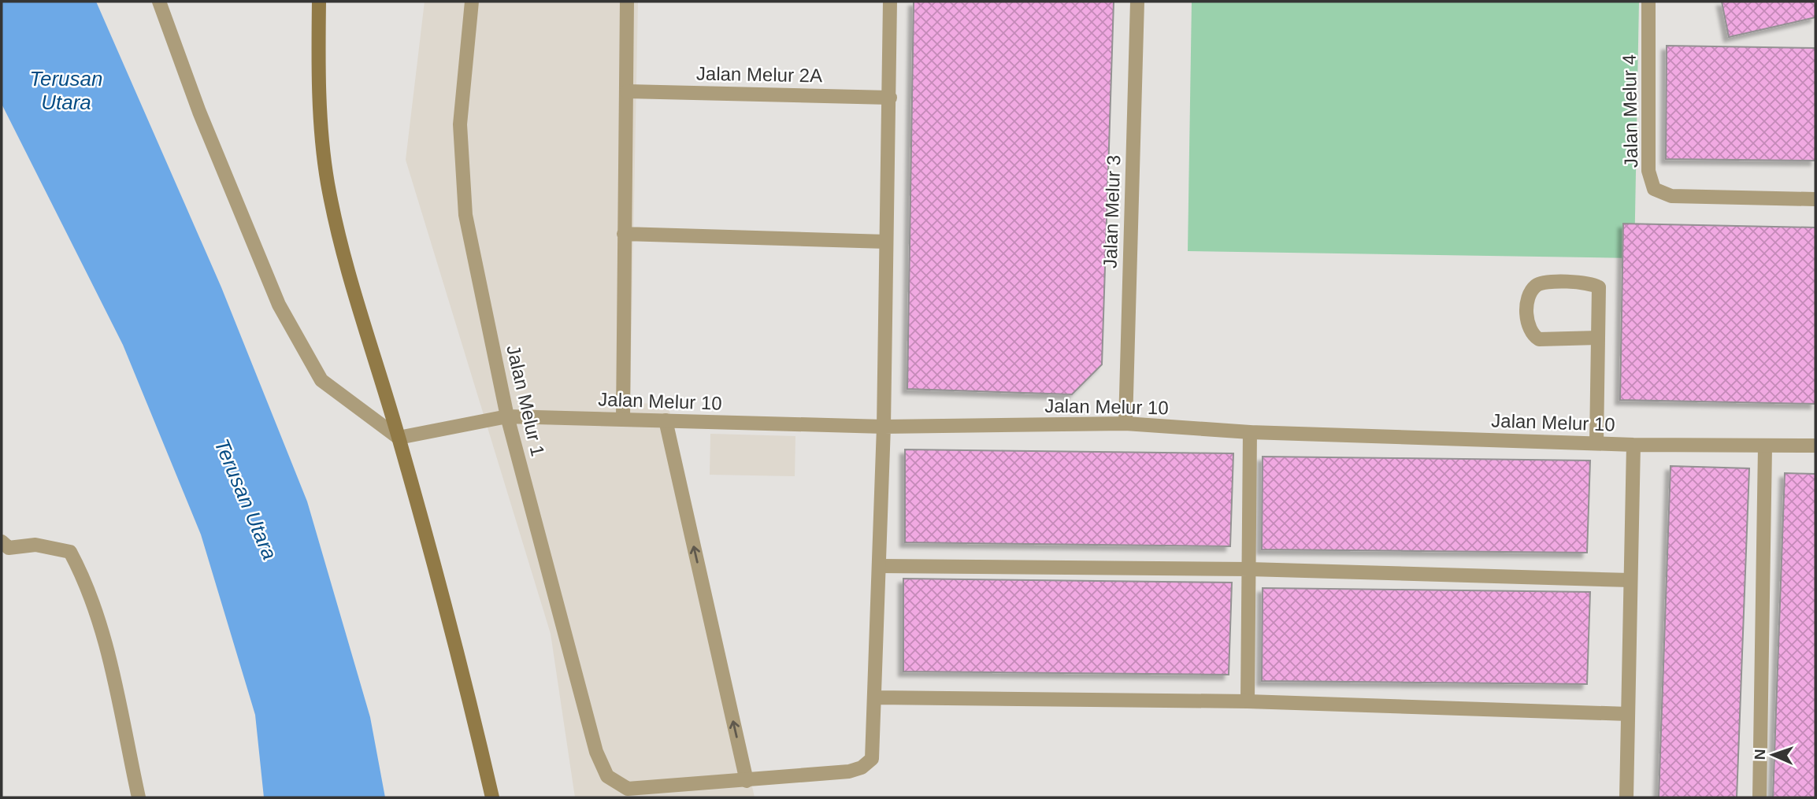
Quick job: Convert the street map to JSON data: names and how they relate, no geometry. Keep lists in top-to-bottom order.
{
  "streets": {
    "street": [
      "Jalan Melur 2A",
      "Jalan Melur 4",
      "Jalan Melur 3",
      "Jalan Melur 1",
      "Jalan Melur 10"
    ]
  },
  "crossings": [
    ["Jalan Melur 3", "Jalan Melur 10"],
    ["Jalan Melur 1", "Jalan Melur 10"]
  ],
  "water": ["Terusan Utara"],
  "north": "left"
}
